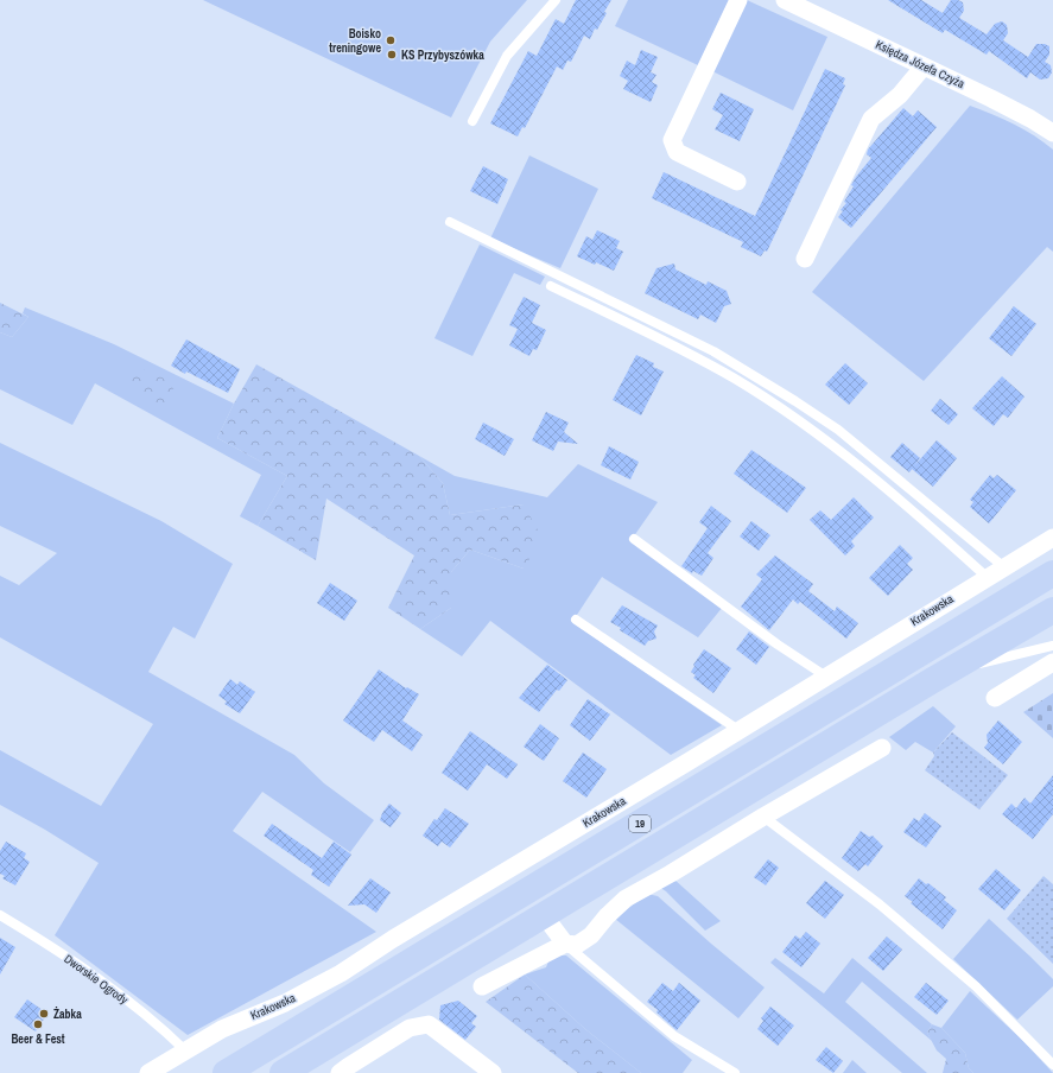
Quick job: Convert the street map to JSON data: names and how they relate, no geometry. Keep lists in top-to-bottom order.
{
  "streets": {
    "main road": ["19"],
    "street": ["Księdza Józefa Czyża", "Krakowska"],
    "lane": ["Dworskie Ogrody"]
  },
  "crossings": [
    ["Krakowska", "Dworskie Ogrody"]
  ],
  "places": [
    "Boisko treningowe",
    "KS Przybyszówka",
    "Żabka",
    "Beer & Fest"
  ]
}
